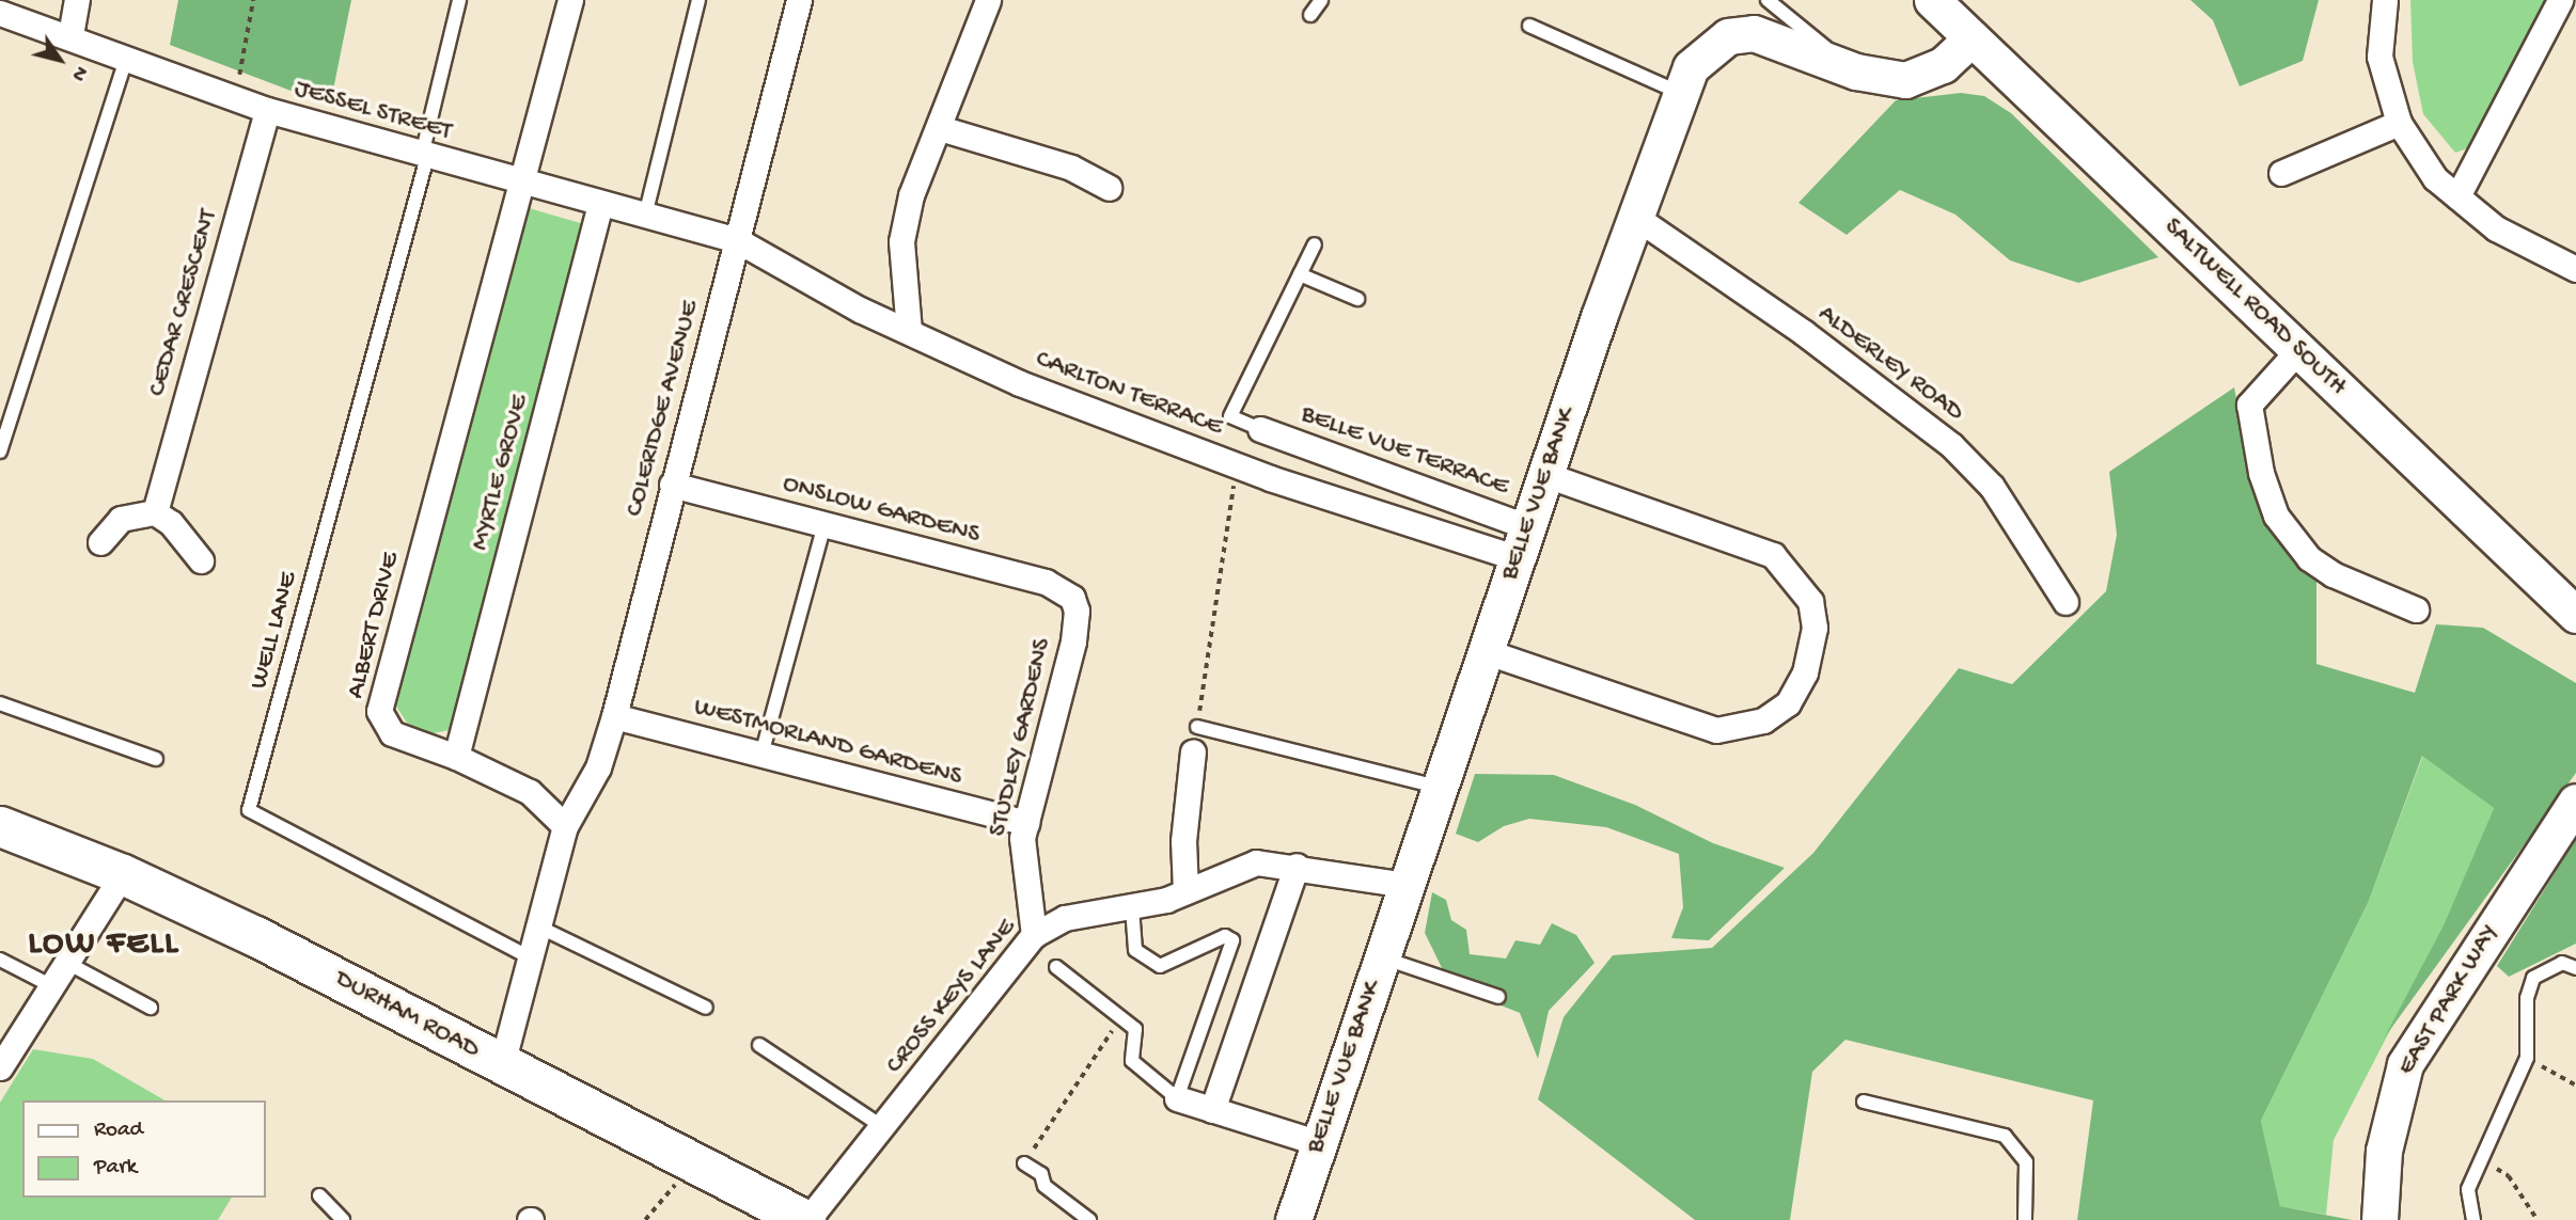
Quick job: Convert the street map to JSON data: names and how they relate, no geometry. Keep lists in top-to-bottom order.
{
  "streets": {
    "main road": ["DURHAM ROAD"],
    "street": [
      "JESSEL STREET",
      "CEDAR CRESCENT",
      "SALTWELL ROAD SOUTH",
      "ALDERLEY ROAD",
      "CARLTON TERRACE",
      "COLERIDGE AVENUE",
      "BELLE VUE TERRACE",
      "MYRTLE GROVE",
      "BELLE VUE BANK",
      "ONSLOW GARDENS",
      "ALBERT DRIVE",
      "STUDLEY GARDENS",
      "WESTMORLAND GARDENS",
      "CROSS KEYS LANE",
      "EAST PARK WAY"
    ],
    "lane": ["WELL LANE"]
  },
  "crossings": [
    ["JESSEL STREET", "CEDAR CRESCENT"],
    ["JESSEL STREET", "CARLTON TERRACE"],
    ["JESSEL STREET", "COLERIDGE AVENUE"],
    ["JESSEL STREET", "MYRTLE GROVE"],
    ["JESSEL STREET", "ALBERT DRIVE"],
    ["JESSEL STREET", "WELL LANE"],
    ["SALTWELL ROAD SOUTH", "BELLE VUE BANK"],
    ["ALDERLEY ROAD", "BELLE VUE BANK"],
    ["CARLTON TERRACE", "COLERIDGE AVENUE"],
    ["CARLTON TERRACE", "BELLE VUE TERRACE"],
    ["CARLTON TERRACE", "BELLE VUE BANK"],
    ["COLERIDGE AVENUE", "ONSLOW GARDENS"],
    ["COLERIDGE AVENUE", "ALBERT DRIVE"],
    ["COLERIDGE AVENUE", "WESTMORLAND GARDENS"],
    ["BELLE VUE TERRACE", "BELLE VUE BANK"],
    ["MYRTLE GROVE", "ALBERT DRIVE"],
    ["BELLE VUE BANK", "CROSS KEYS LANE"],
    ["ONSLOW GARDENS", "STUDLEY GARDENS"],
    ["STUDLEY GARDENS", "WESTMORLAND GARDENS"],
    ["STUDLEY GARDENS", "CROSS KEYS LANE"],
    ["CROSS KEYS LANE", "DURHAM ROAD"]
  ],
  "districts": ["LOW FELL"],
  "legend": ["Road", "Park"],
  "north": "bottom right"
}
